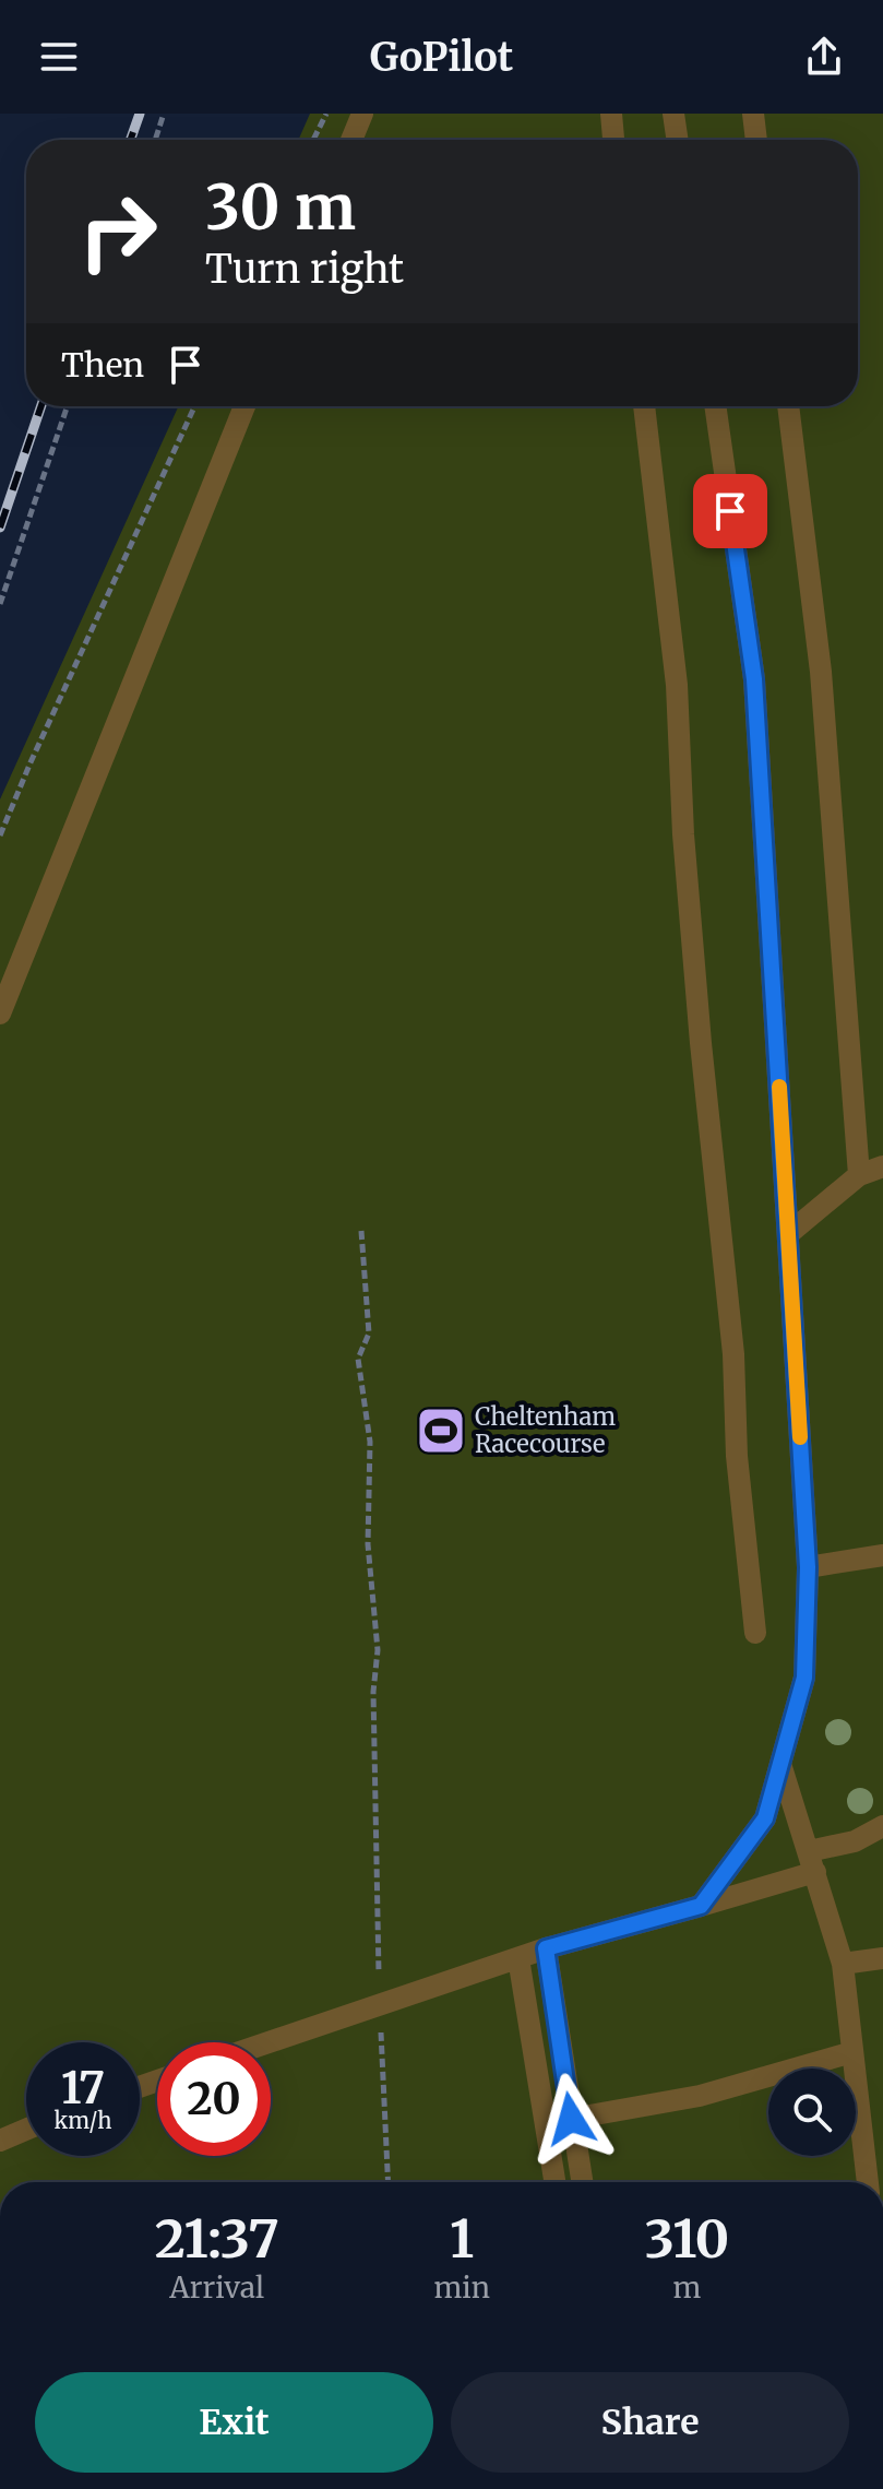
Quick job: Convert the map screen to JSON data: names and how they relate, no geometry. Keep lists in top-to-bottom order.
{
  "places": {
    "sports": ["Cheltenham Racecourse"]
  },
  "page": {
    "header": "GoPilot",
    "turn": ["30 m", "Turn right"],
    "then": "Then",
    "speed": "17 km/h",
    "limit": "20",
    "eta": [
      "21:37",
      "Arrival",
      "1",
      "min",
      "310",
      "m"
    ],
    "buttons": ["Exit", "Share"]
  }
}
